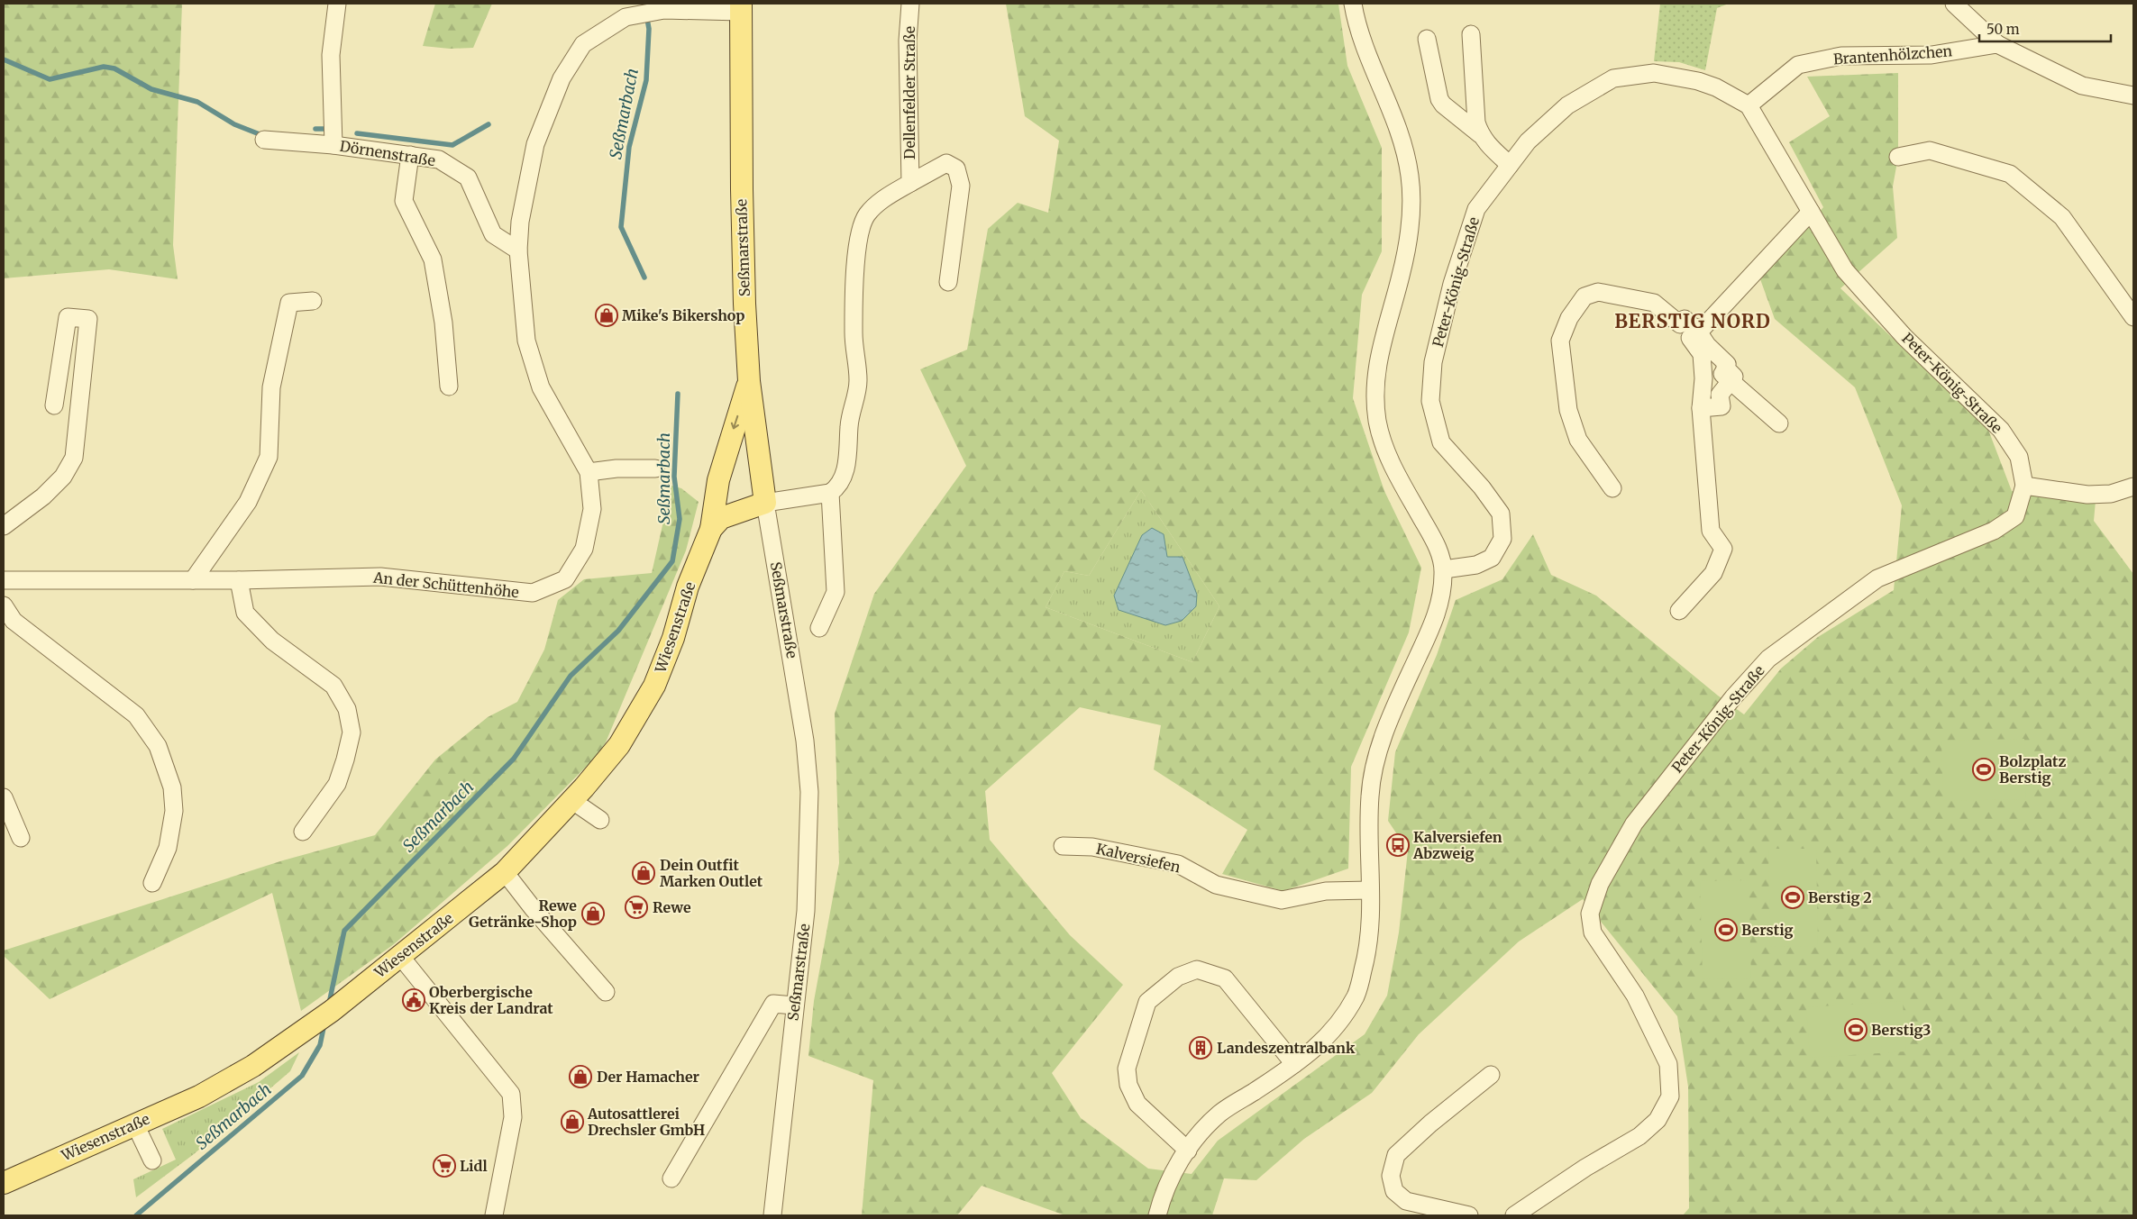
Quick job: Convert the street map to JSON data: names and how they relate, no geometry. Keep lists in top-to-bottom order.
{
  "streets": {
    "main road": ["Seßmarstraße", "Wiesenstraße"],
    "street": [
      "Brantenhölzchen",
      "Dellenfelder Straße",
      "Dörnenstraße",
      "Peter-König-Straße",
      "An der Schüttenhöhe",
      "Kalversiefen"
    ]
  },
  "crossings": [
    ["Brantenhölzchen", "Peter-König-Straße"],
    ["Dörnenstraße", "An der Schüttenhöhe"],
    ["Seßmarstraße", "An der Schüttenhöhe"],
    ["Seßmarstraße", "Wiesenstraße"]
  ],
  "districts": ["BERSTIG NORD"],
  "water": ["Seßmarbach"],
  "places": {
    "shop": [
      "Mike's Bikershop",
      "Dein Outfit Marken Outlet",
      "Rewe Getränke-Shop",
      "Der Hamacher",
      "Autosattlerei Drechsler GmbH"
    ],
    "sports": [
      "Bolzplatz Berstig",
      "Berstig 2",
      "Berstig",
      "Berstig3"
    ],
    "bus stop": ["Kalversiefen Abzweig"],
    "supermarket": ["Rewe", "Lidl"],
    "public building": ["Oberbergische Kreis der Landrat"],
    "building": ["Landeszentralbank"]
  },
  "scale_bar": "50 m"
}
